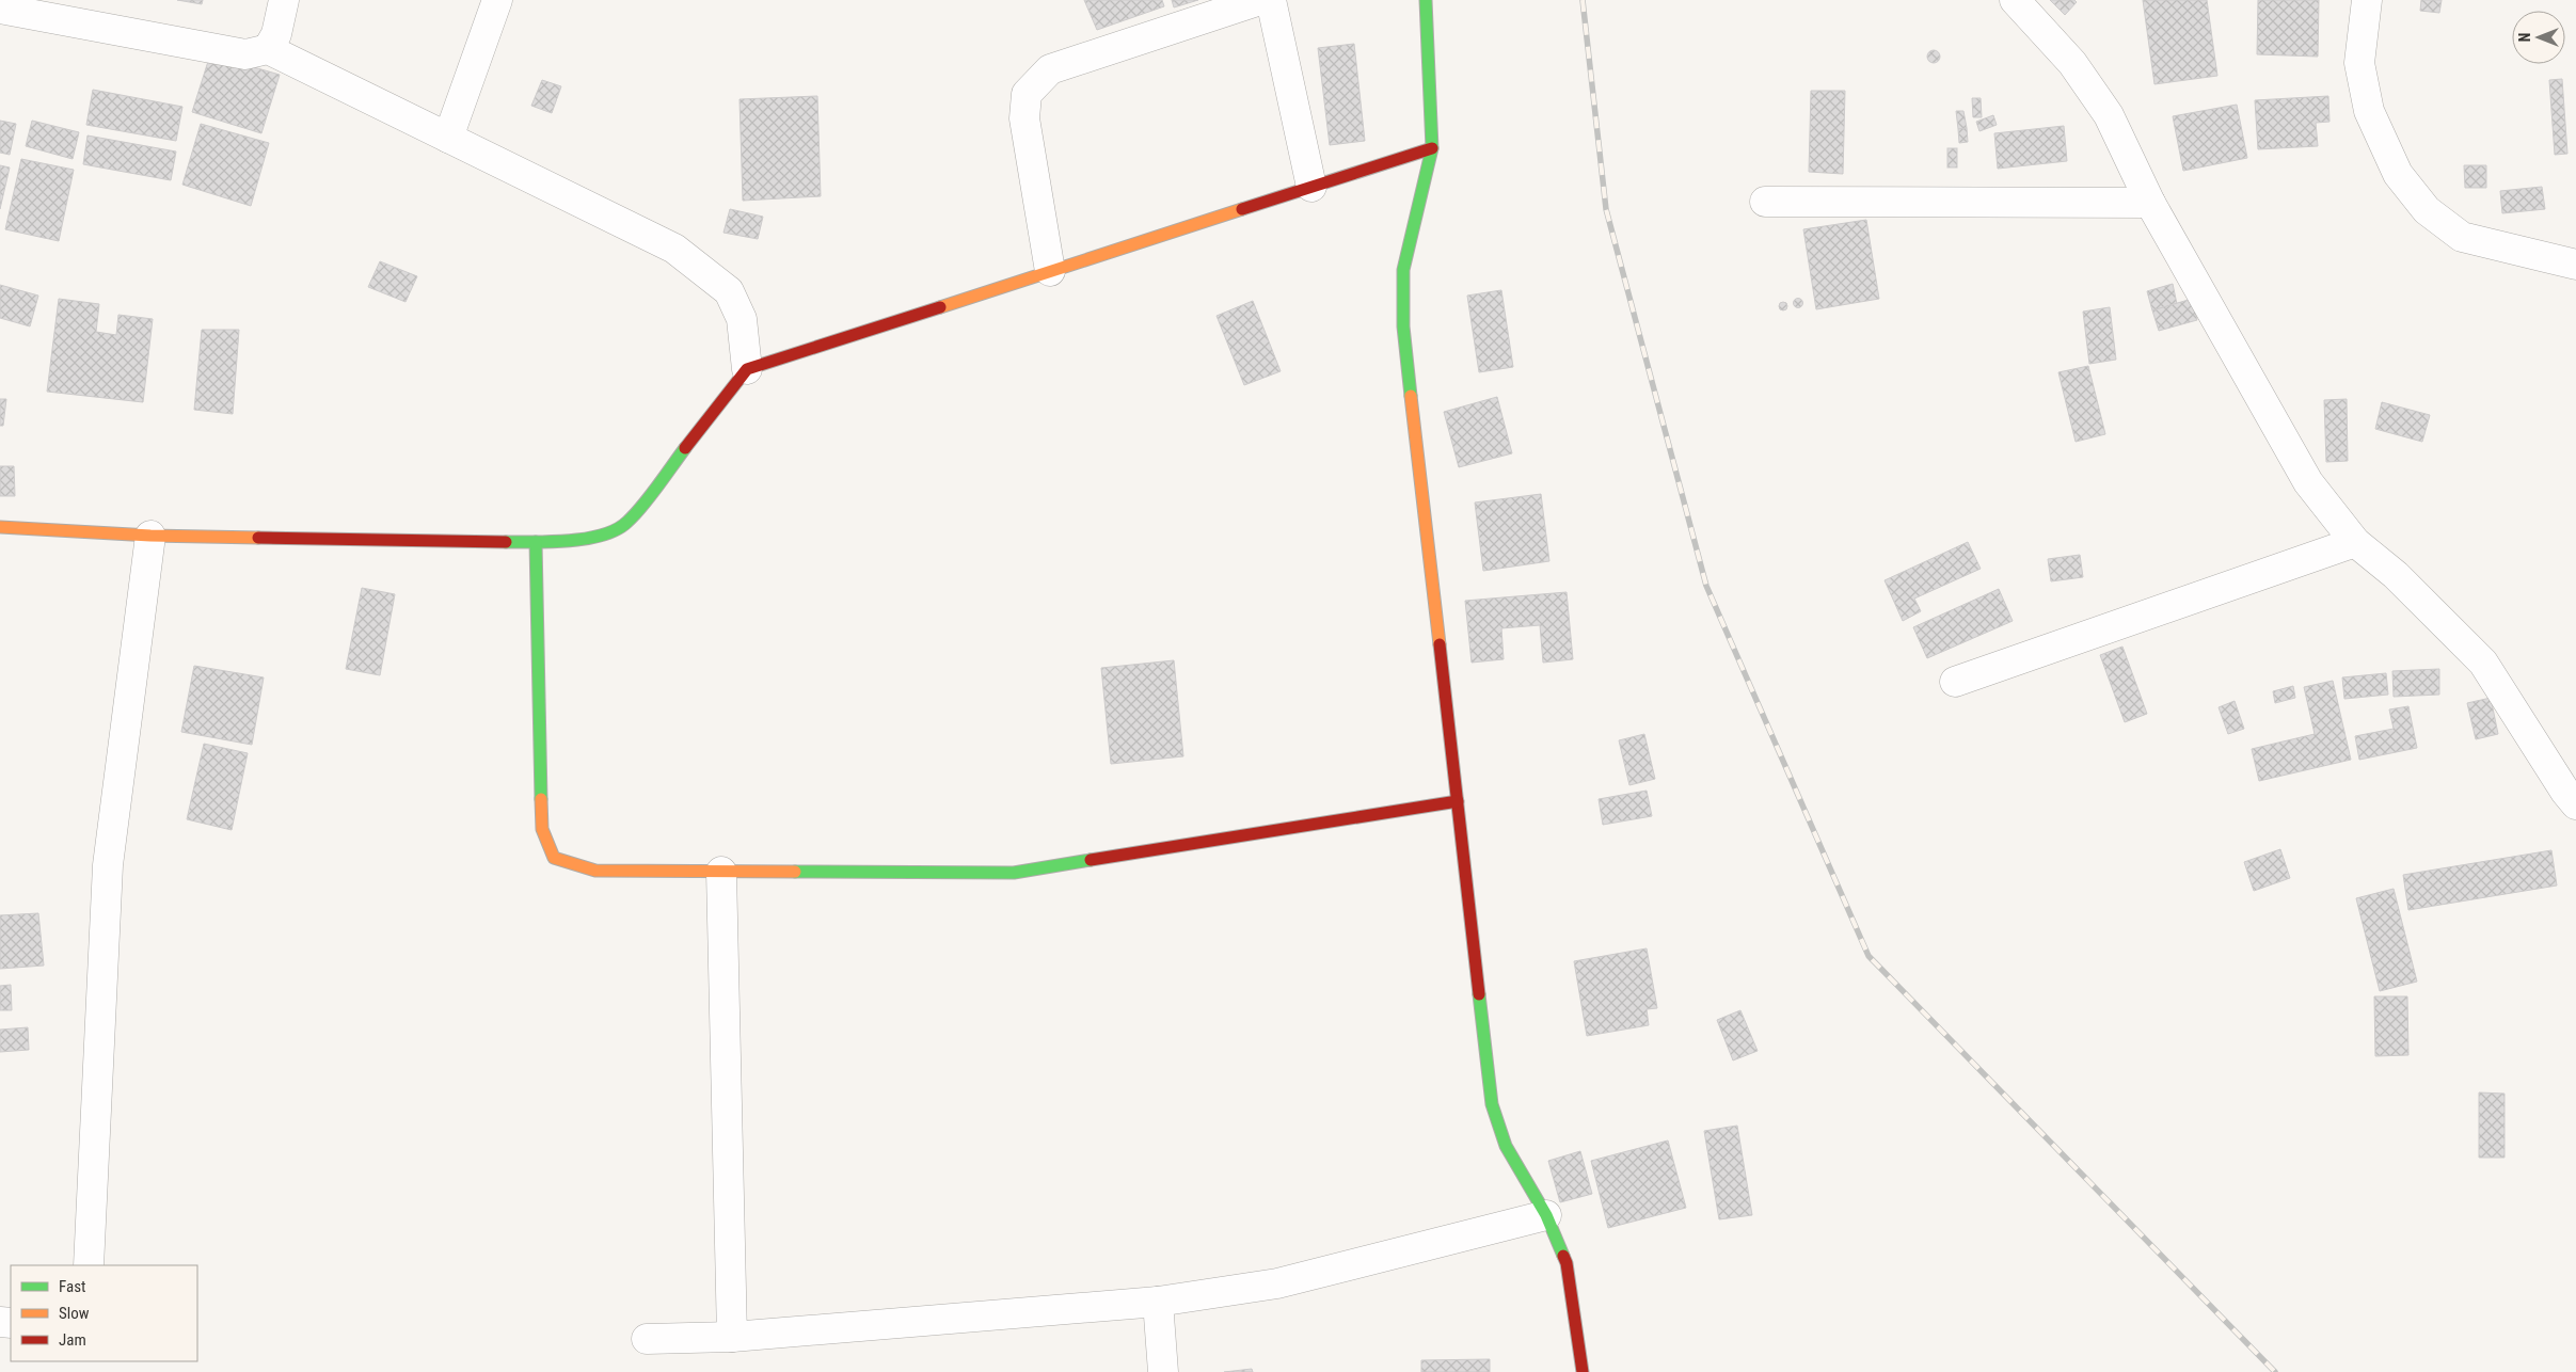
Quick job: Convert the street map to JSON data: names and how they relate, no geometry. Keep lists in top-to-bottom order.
{
  "legend": ["Fast", "Slow", "Jam"],
  "north": "left"
}
